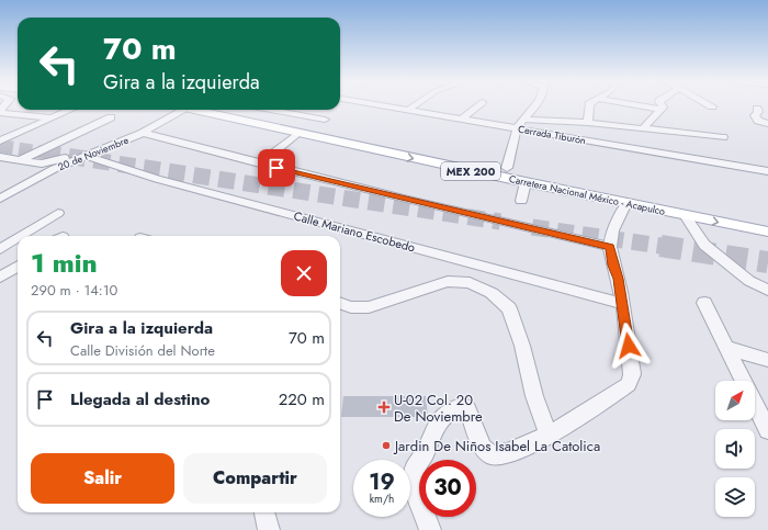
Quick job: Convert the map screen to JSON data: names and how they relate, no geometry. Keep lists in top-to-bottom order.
{
  "streets": {
    "main road": ["MEX 200", "Carretera Nacional México - Acapulco"],
    "street": ["Cerrada Tiburón", "20 de Noviembre", "Calle Mariano Escobedo"]
  },
  "crossings": [
    ["20 de Noviembre", "Calle Mariano Escobedo"]
  ],
  "places": {
    "health": ["U-02 Col. 20 De Noviembre"],
    "other": ["Jardin De Niños Isabel La Catolica"]
  },
  "north": "top right",
  "page": {
    "turn": ["70 m", "Gira a la izquierda"],
    "heading": ["1 min", "290 m · 14:10"],
    "list": [
      {
        "name": "Gira a la izquierda",
        "note": "Calle División del Norte",
        "value": "70 m"
      },
      {
        "name": "Llegada al destino",
        "value": "220 m"
      }
    ],
    "buttons": ["Salir", "Compartir"],
    "speed": "19 km/h",
    "limit": "30"
  }
}
